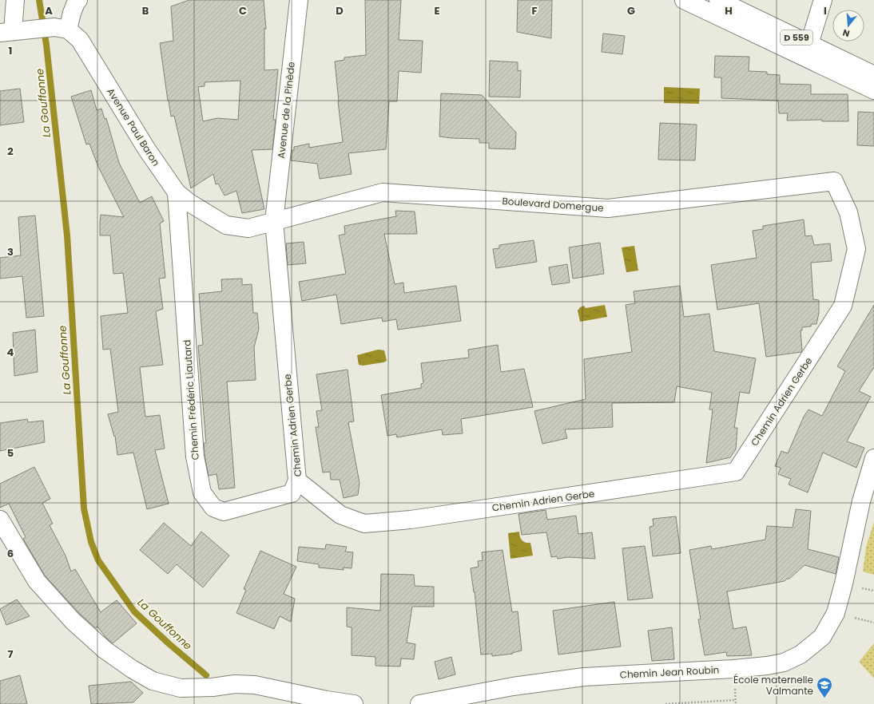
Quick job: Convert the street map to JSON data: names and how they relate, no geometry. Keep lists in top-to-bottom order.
{
  "streets": {
    "street": [
      "D 559",
      "Avenue de la Pinède",
      "Avenue Paul Baron",
      "Boulevard Domergue",
      "Chemin Frédéric Liautard",
      "Chemin Adrien Gerbe",
      "Chemin Jean Roubin"
    ]
  },
  "crossings": [
    ["Avenue de la Pinède", "Avenue Paul Baron"],
    ["Avenue de la Pinède", "Boulevard Domergue"],
    ["Avenue de la Pinède", "Chemin Adrien Gerbe"],
    ["Avenue Paul Baron", "Boulevard Domergue"],
    ["Avenue Paul Baron", "Chemin Frédéric Liautard"],
    ["Avenue Paul Baron", "Chemin Adrien Gerbe"],
    ["Boulevard Domergue", "Chemin Adrien Gerbe"],
    ["Chemin Frédéric Liautard", "Chemin Adrien Gerbe"]
  ],
  "water": ["La Gouffonne"],
  "places": {
    "school or university": ["École maternelle Valmante"]
  },
  "north": "bottom",
  "grid": {
    "columns": [
      "A",
      "B",
      "C",
      "D",
      "E",
      "F",
      "G",
      "H",
      "I"
    ],
    "rows": [
      "1",
      "2",
      "3",
      "4",
      "5",
      "6",
      "7"
    ]
  }
}
